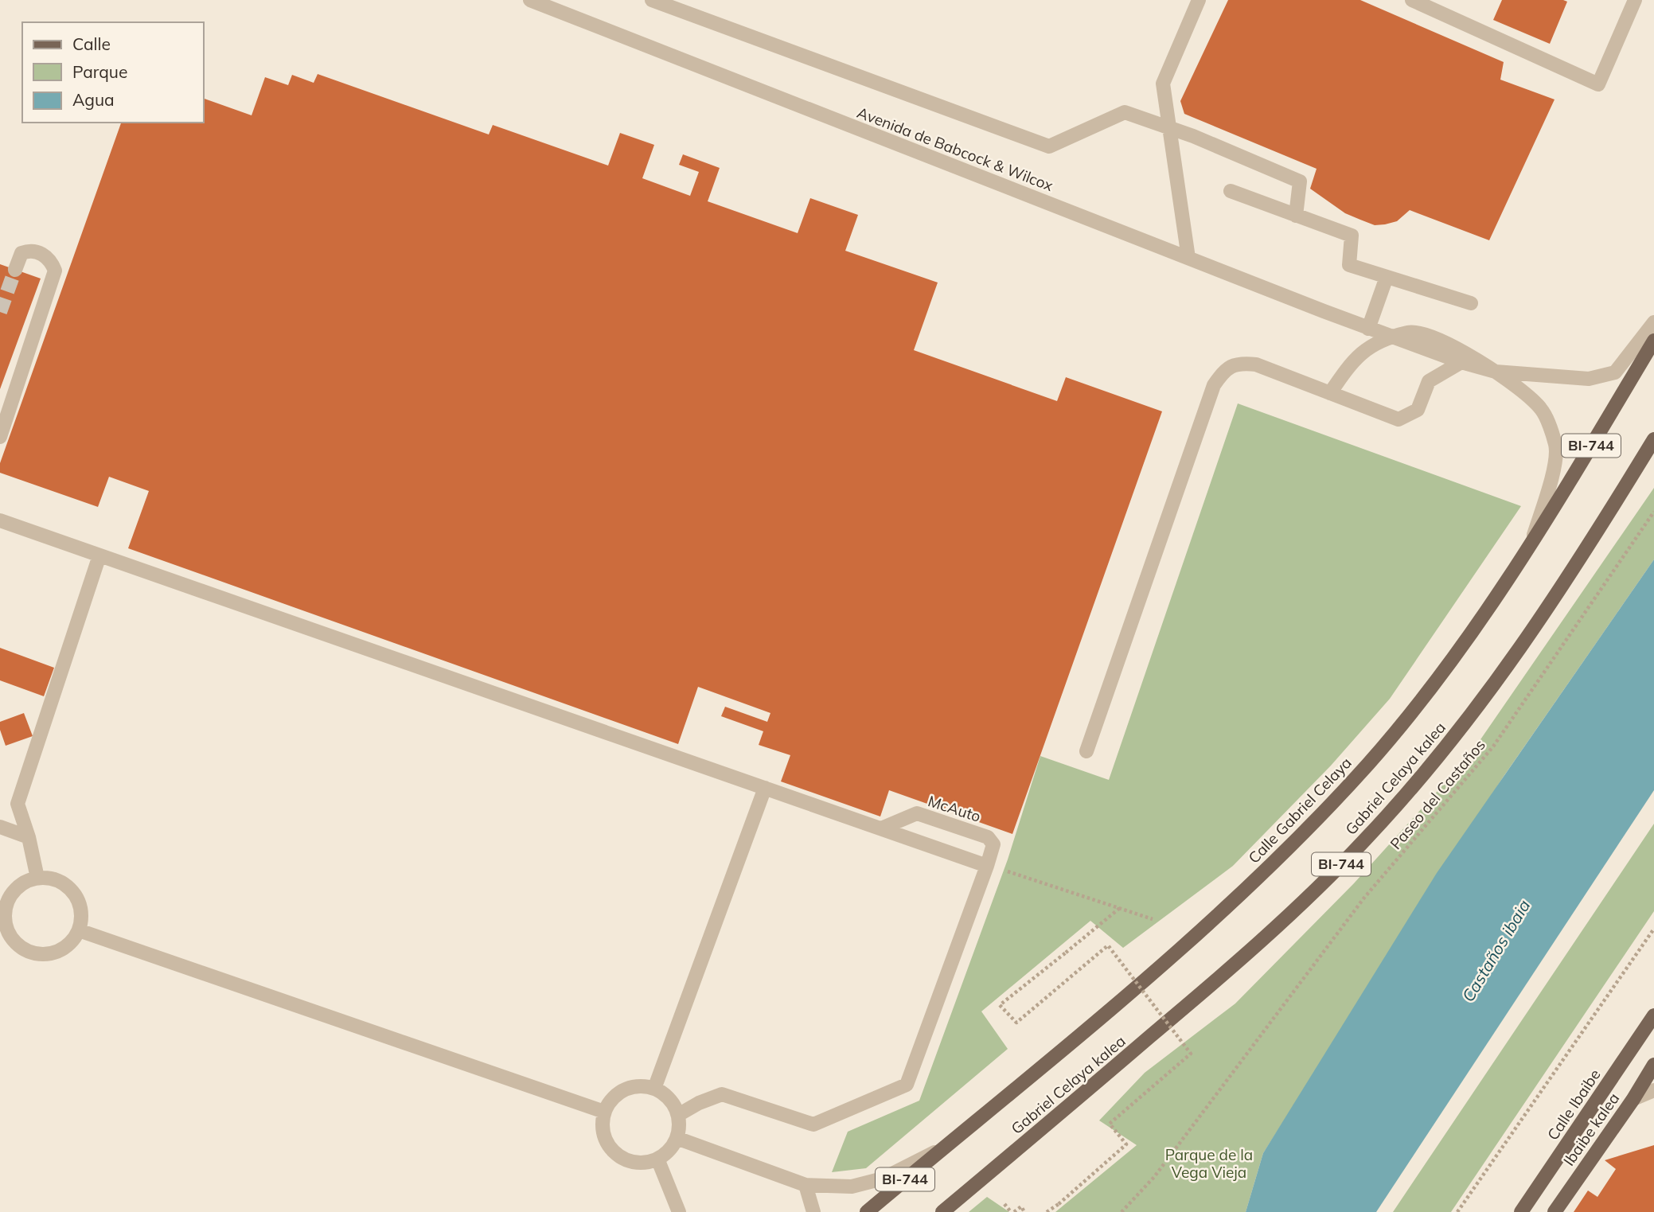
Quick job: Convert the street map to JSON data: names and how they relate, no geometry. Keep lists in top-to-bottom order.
{
  "streets": {
    "main road": [
      "BI-744",
      "Gabriel Celaya kalea",
      "Calle Gabriel Celaya",
      "Calle Ibaibe",
      "Ibaibe kalea"
    ],
    "street": ["Avenida de Babcock & Wilcox", "McAuto"],
    "path": ["Paseo del Castaños"]
  },
  "water": ["Castaños ibaia"],
  "parks": ["Parque de la Vega Vieja"],
  "legend": ["Calle", "Parque", "Agua"]
}
